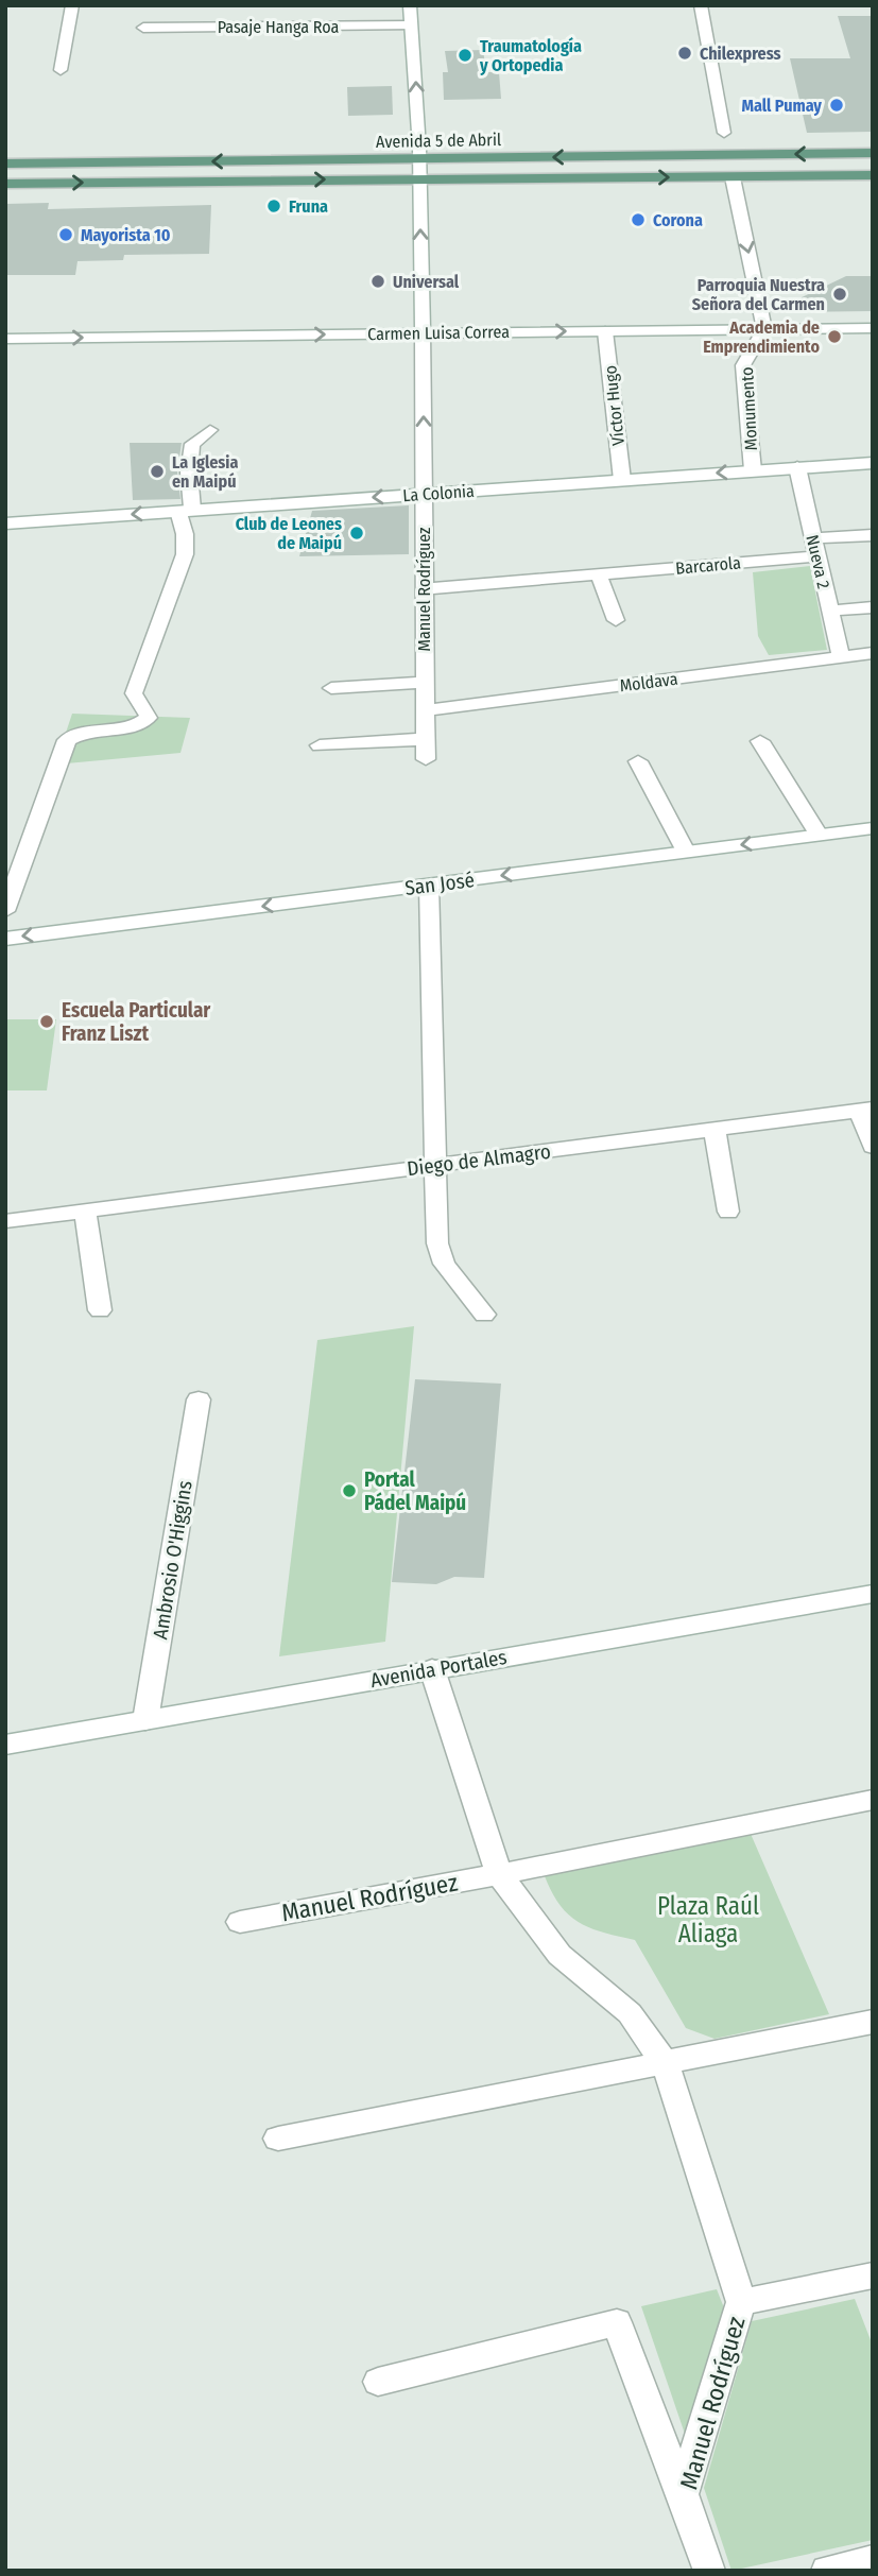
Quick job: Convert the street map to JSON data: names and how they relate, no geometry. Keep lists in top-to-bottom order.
{
  "streets": {
    "main road": ["Avenida 5 de Abril"],
    "street": [
      "Pasaje Hanga Roa",
      "Carmen Luisa Correa",
      "Víctor Hugo",
      "Monumento",
      "La Colonia",
      "Nueva 2",
      "Barcarola",
      "Manuel Rodríguez",
      "Moldava",
      "San José",
      "Diego de Almagro",
      "Ambrosio O'Higgins",
      "Avenida Portales"
    ]
  },
  "crossings": [
    ["Pasaje Hanga Roa", "Manuel Rodríguez"],
    ["Avenida 5 de Abril", "Manuel Rodríguez"],
    ["Carmen Luisa Correa", "Víctor Hugo"],
    ["Carmen Luisa Correa", "Monumento"],
    ["Carmen Luisa Correa", "Manuel Rodríguez"],
    ["Víctor Hugo", "La Colonia"],
    ["Monumento", "La Colonia"],
    ["La Colonia", "Nueva 2"],
    ["La Colonia", "Manuel Rodríguez"],
    ["Nueva 2", "Barcarola"],
    ["Nueva 2", "Moldava"],
    ["Barcarola", "Manuel Rodríguez"],
    ["Manuel Rodríguez", "Moldava"],
    ["Manuel Rodríguez", "Avenida Portales"],
    ["Ambrosio O'Higgins", "Avenida Portales"]
  ],
  "one_way": ["Carmen Luisa Correa", "La Colonia", "San José"],
  "parks": ["Plaza Raúl Aliaga"],
  "places": [
    "Chilexpress",
    "Traumatología y Ortopedia",
    "Mall Pumay",
    "Fruna",
    "Corona",
    "Mayorista 10",
    "Universal",
    "Parroquia Nuestra Señora del Carmen",
    "Academia de Emprendimiento",
    "La Iglesia en Maipú",
    "Club de Leones de Maipú",
    "Escuela Particular Franz Liszt",
    "Portal Pádel Maipú"
  ]
}
